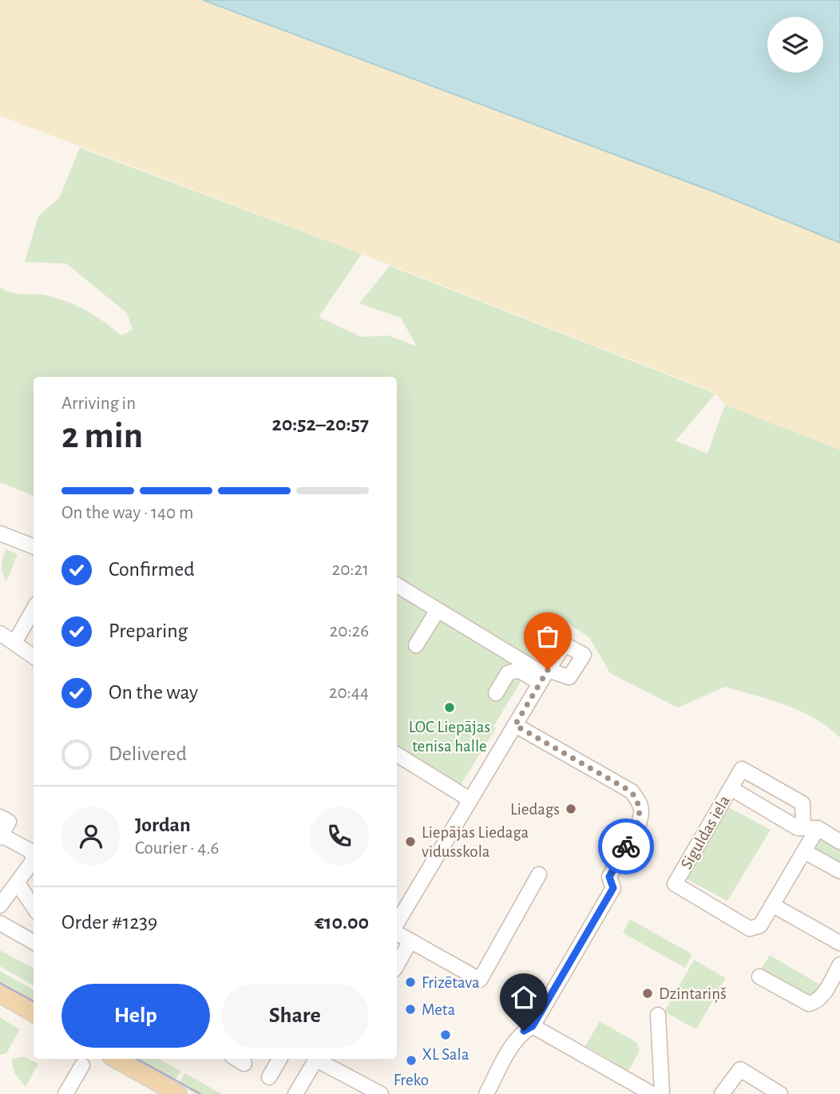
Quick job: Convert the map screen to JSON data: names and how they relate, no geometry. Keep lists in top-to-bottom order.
{
  "streets": {
    "street": ["Siguldas iela"]
  },
  "places": [
    "LOC Liepājas tenisa halle",
    "Liedags",
    "Liepājas Liedaga vidusskola",
    "Frizētava",
    "Dzintariņš",
    "Meta",
    "XL Sala",
    "Freko"
  ],
  "page": {
    "heading": ["2 min", "Arriving in", "20:52–20:57"],
    "panel": [
      "Jordan",
      "Courier · 4.6",
      "Order #1239",
      "€10.00"
    ],
    "bar": "On the way · 140 m",
    "list": [
      ["Confirmed", "20:21"],
      ["Preparing", "20:26"],
      ["On the way", "20:44"],
      "Delivered"
    ],
    "buttons": ["Help", "Share"]
  }
}
